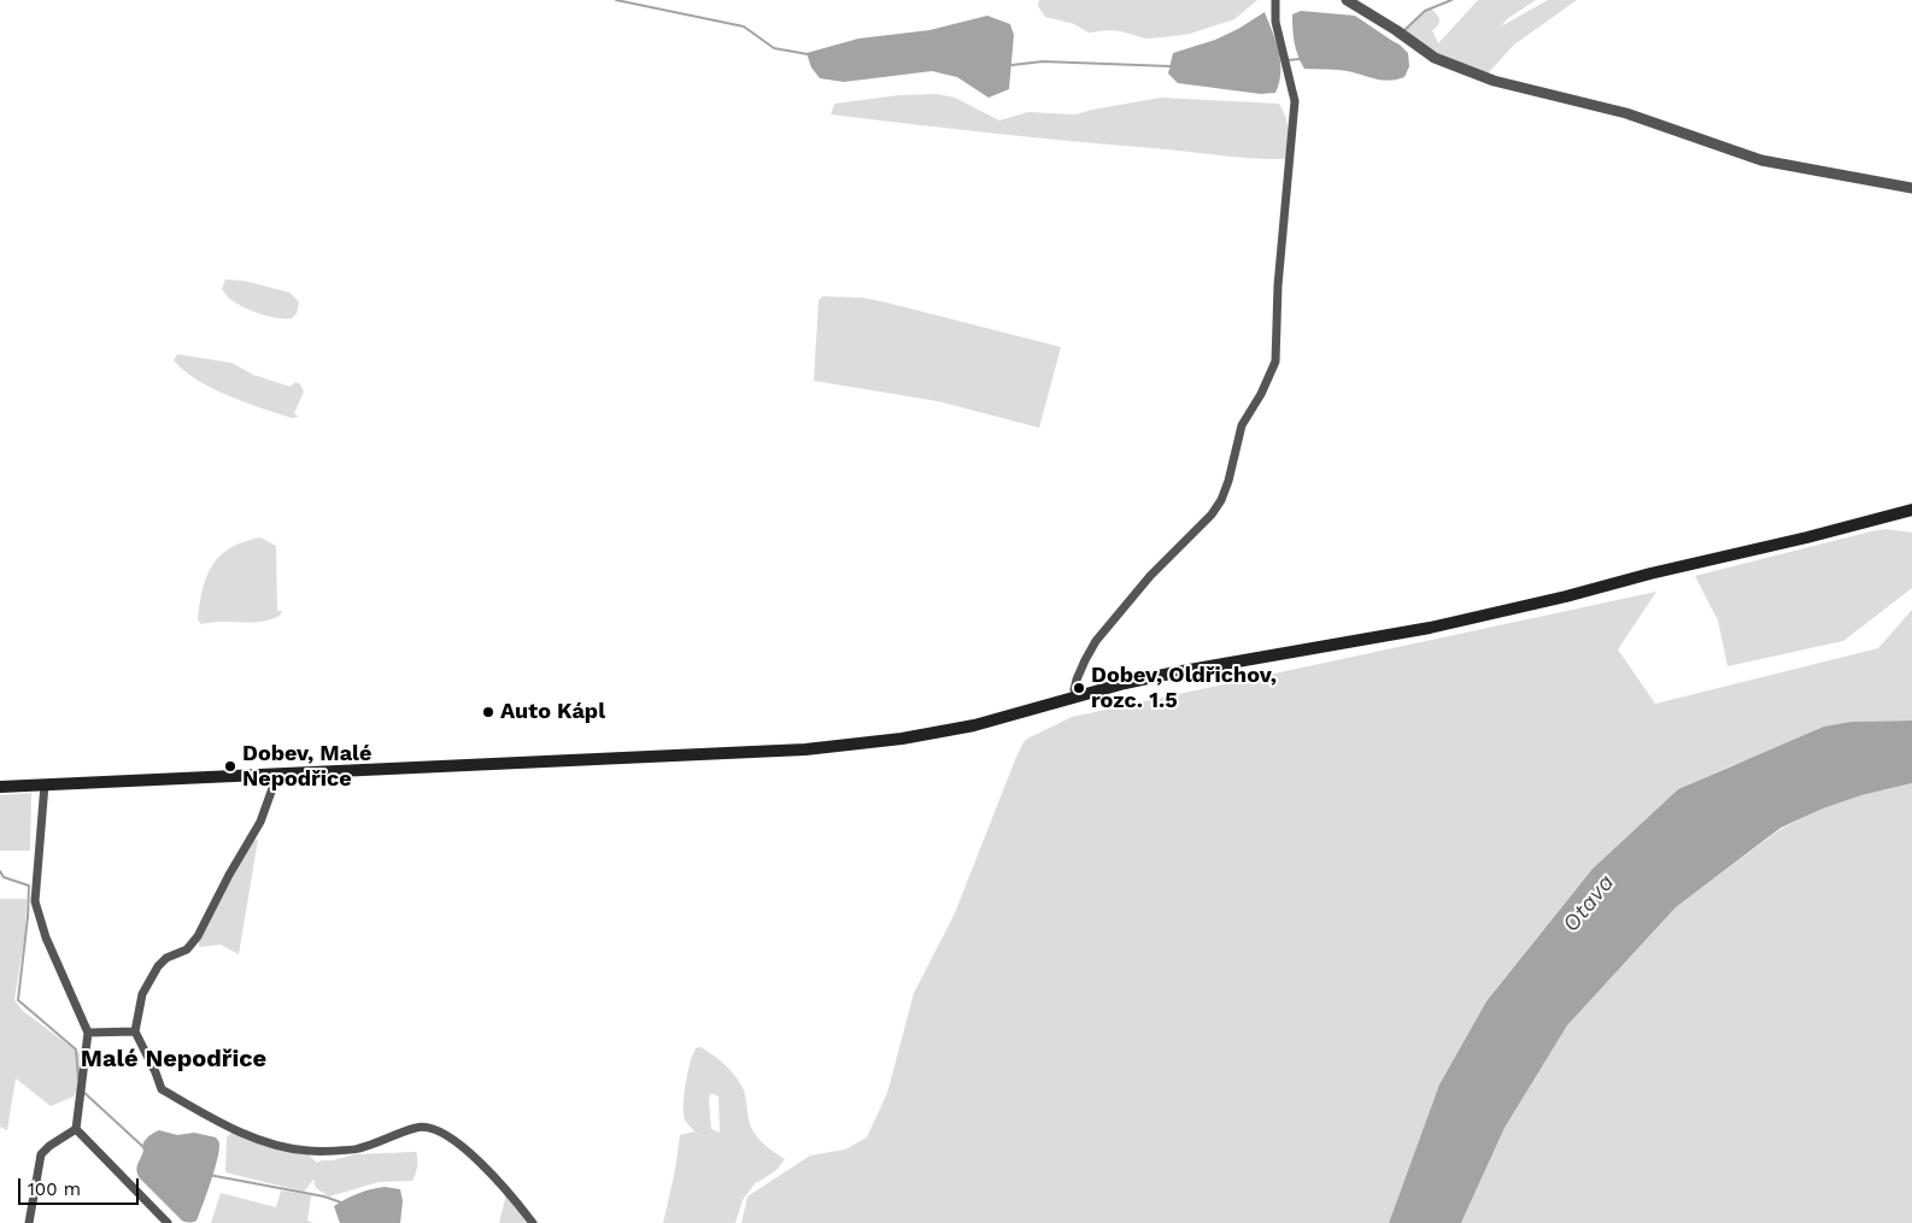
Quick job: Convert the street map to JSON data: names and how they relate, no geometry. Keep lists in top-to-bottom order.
{
  "districts": ["Malé Nepodřice"],
  "water": ["Otava"],
  "places": ["Dobev, Oldřichov, rozc. 1.5", "Auto Kápl", "Dobev, Malé Nepodřice"],
  "scale_bar": "100 m"
}
